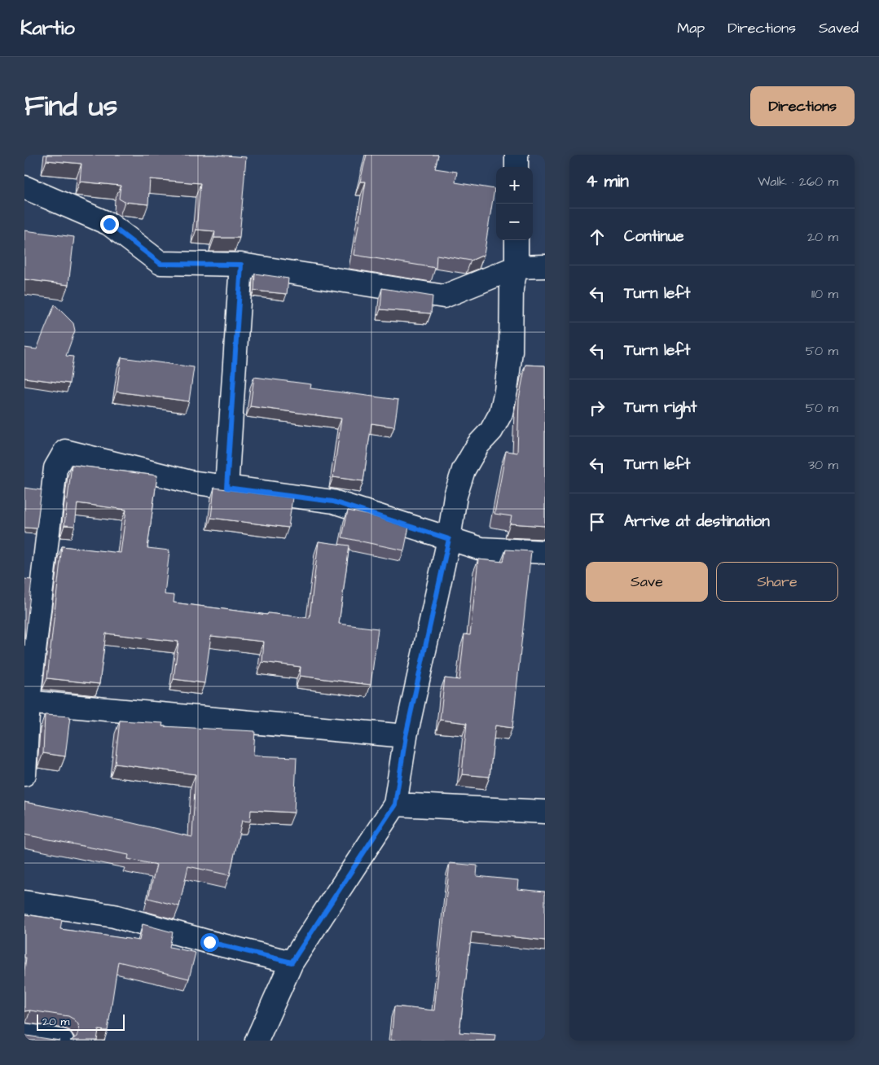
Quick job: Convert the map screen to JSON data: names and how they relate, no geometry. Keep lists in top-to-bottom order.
{
  "scale_bar": "20 m",
  "page": {
    "header": "Kartio",
    "nav": ["Map", "Directions", "Saved"],
    "title": "Find us",
    "buttons": [
      "Directions",
      ["Save", "Share"]
    ],
    "heading": ["4 min", "Walk · 260 m"],
    "map_buttons": ["+", "−"],
    "list": [
      ["Continue", "20 m"],
      ["Turn left", "110 m"],
      ["Turn left", "50 m"],
      ["Turn right", "50 m"],
      ["Turn left", "30 m"],
      "Arrive at destination"
    ],
    "scale": "20 m"
  }
}
